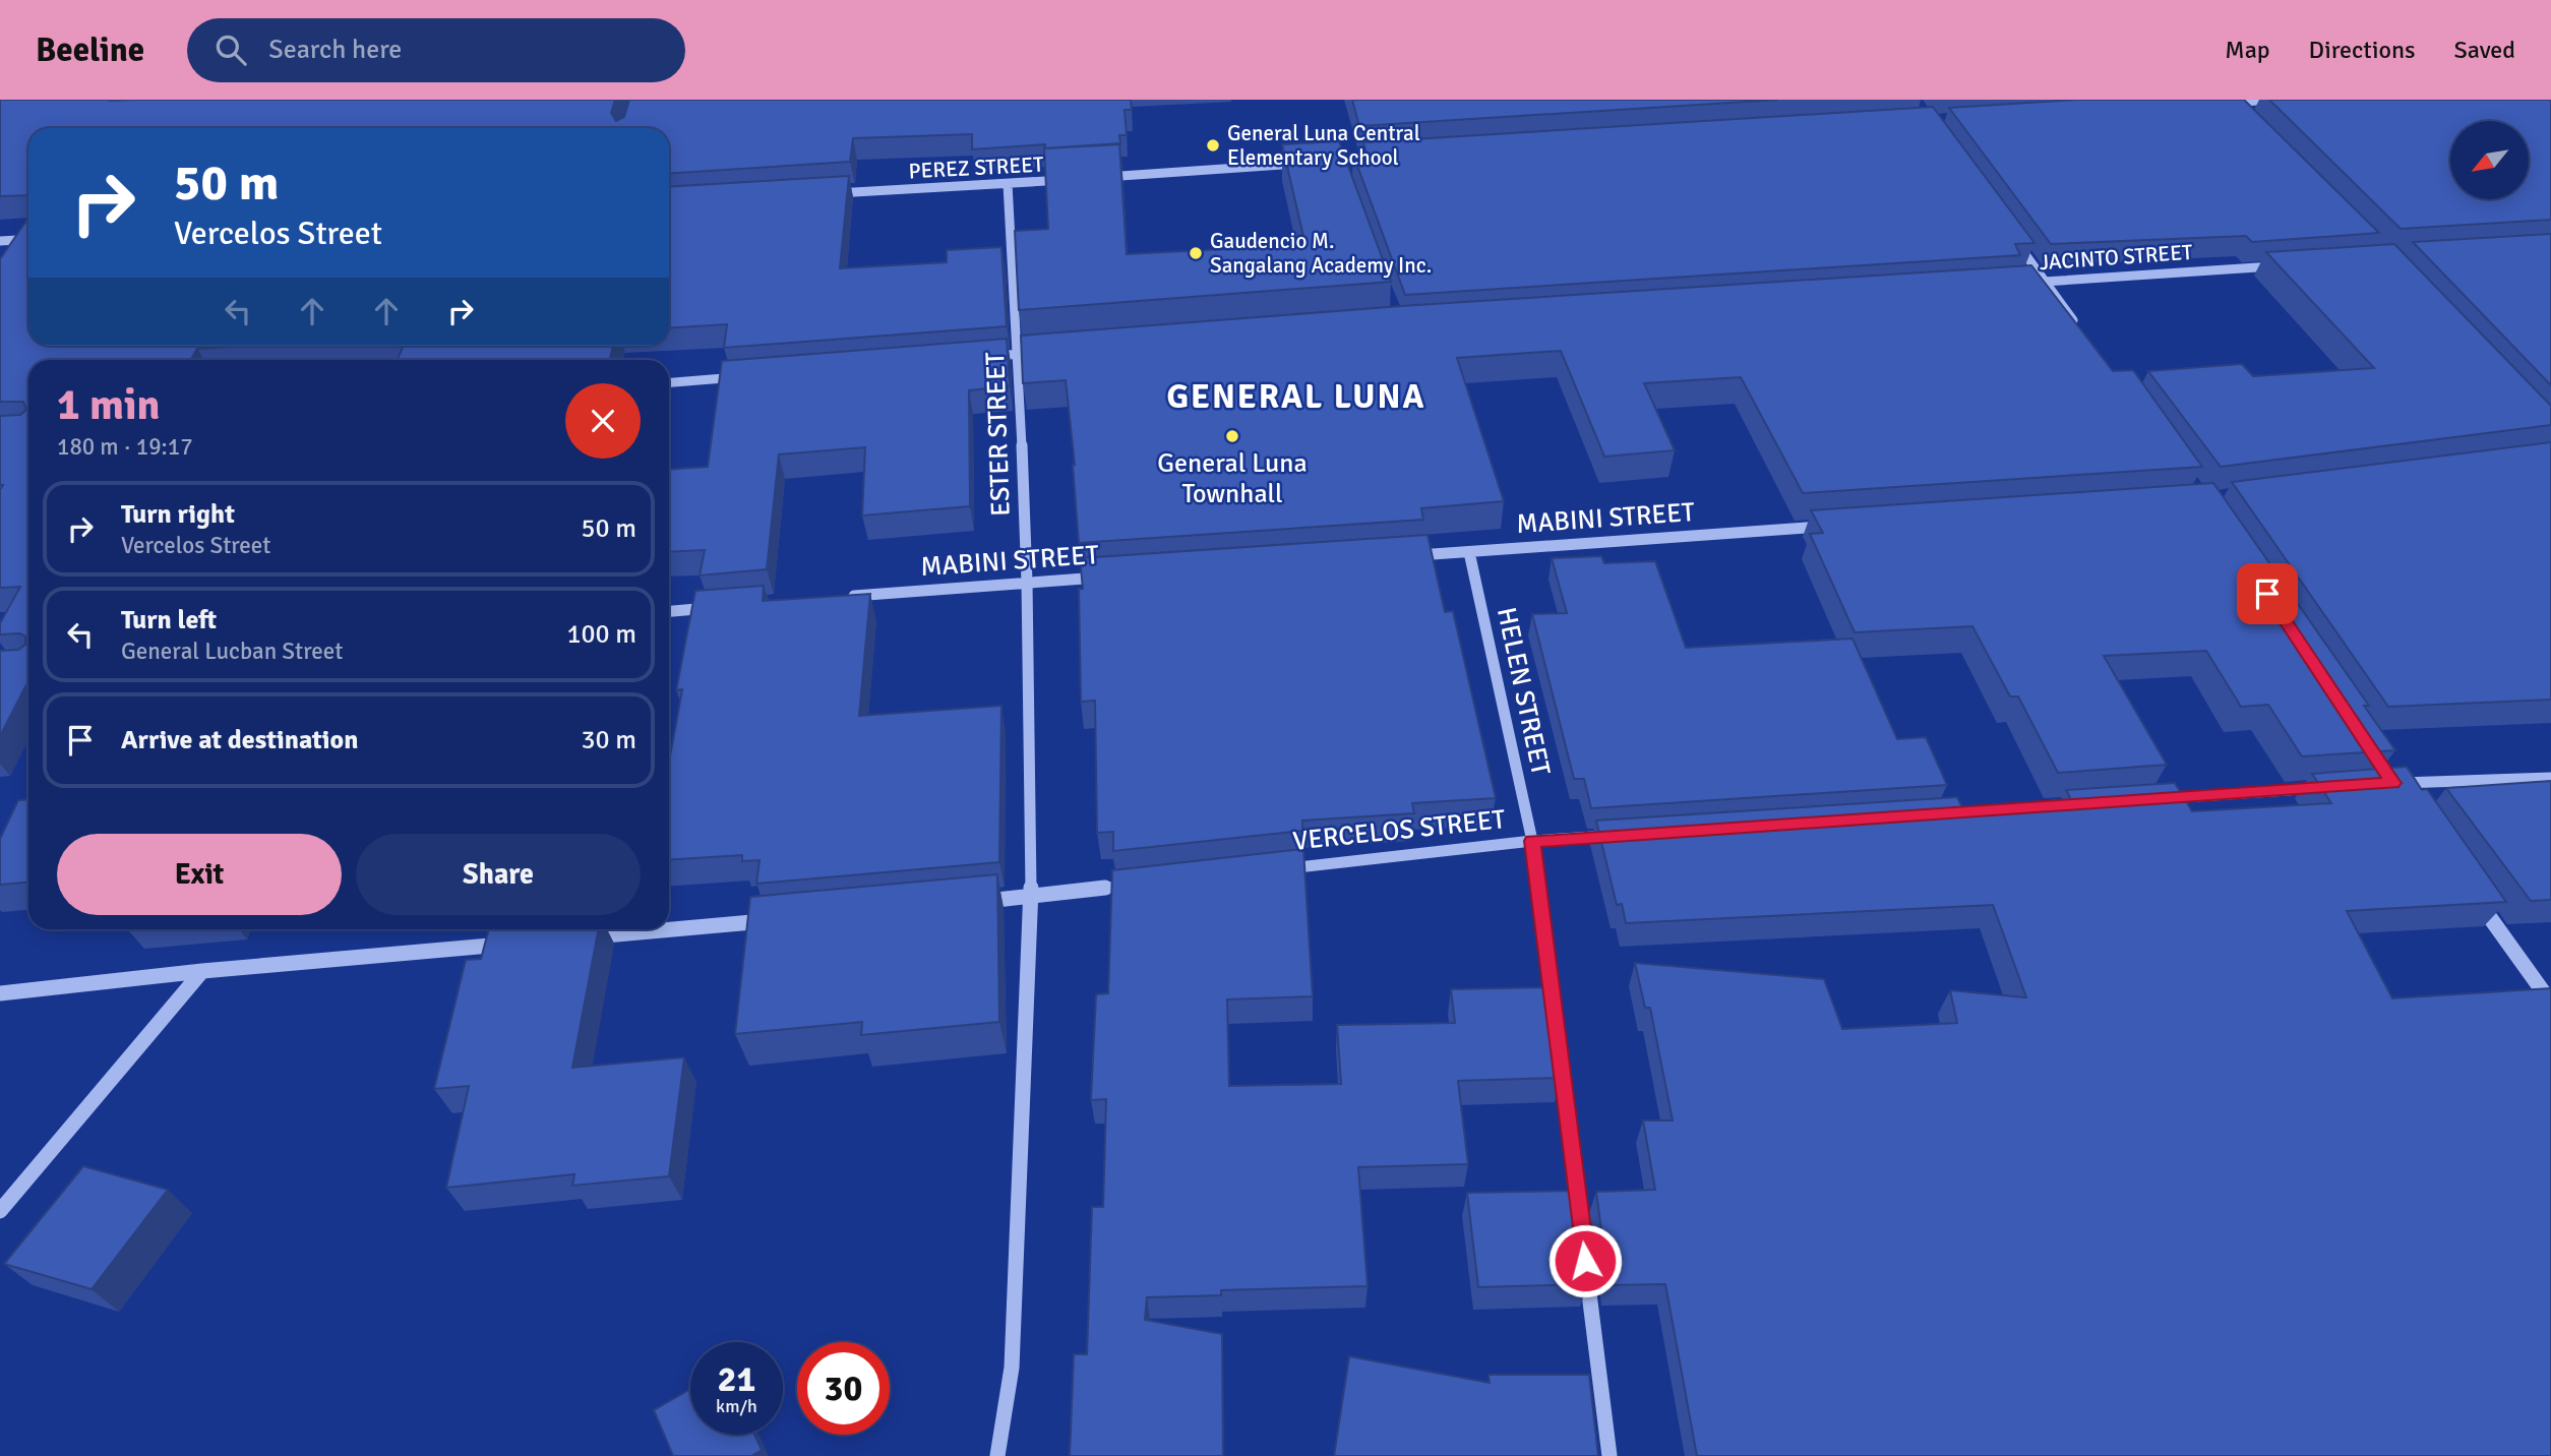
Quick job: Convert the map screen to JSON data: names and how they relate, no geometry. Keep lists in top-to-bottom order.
{
  "streets": {
    "street": [
      "PEREZ STREET",
      "JACINTO STREET",
      "ESTER STREET",
      "MABINI STREET",
      "HELEN STREET",
      "VERCELOS STREET"
    ]
  },
  "crossings": [
    ["PEREZ STREET", "ESTER STREET"],
    ["ESTER STREET", "MABINI STREET"],
    ["MABINI STREET", "HELEN STREET"],
    ["HELEN STREET", "VERCELOS STREET"]
  ],
  "districts": ["GENERAL LUNA"],
  "places": ["General Luna Central Elementary School", "Gaudencio M. Sangalang Academy Inc.", "General Luna Townhall"],
  "north": "bottom left",
  "page": {
    "header": "Beeline",
    "search": "Search here",
    "nav": ["Map", "Directions", "Saved"],
    "turn": ["50 m", "Vercelos Street"],
    "heading": ["1 min", "180 m · 19:17"],
    "list": [
      {
        "name": "Turn right",
        "note": "Vercelos Street",
        "value": "50 m"
      },
      {
        "name": "Turn left",
        "note": "General Lucban Street",
        "value": "100 m"
      },
      {
        "name": "Arrive at destination",
        "value": "30 m"
      }
    ],
    "buttons": ["Exit", "Share"],
    "speed": "21 km/h",
    "limit": "30"
  }
}
